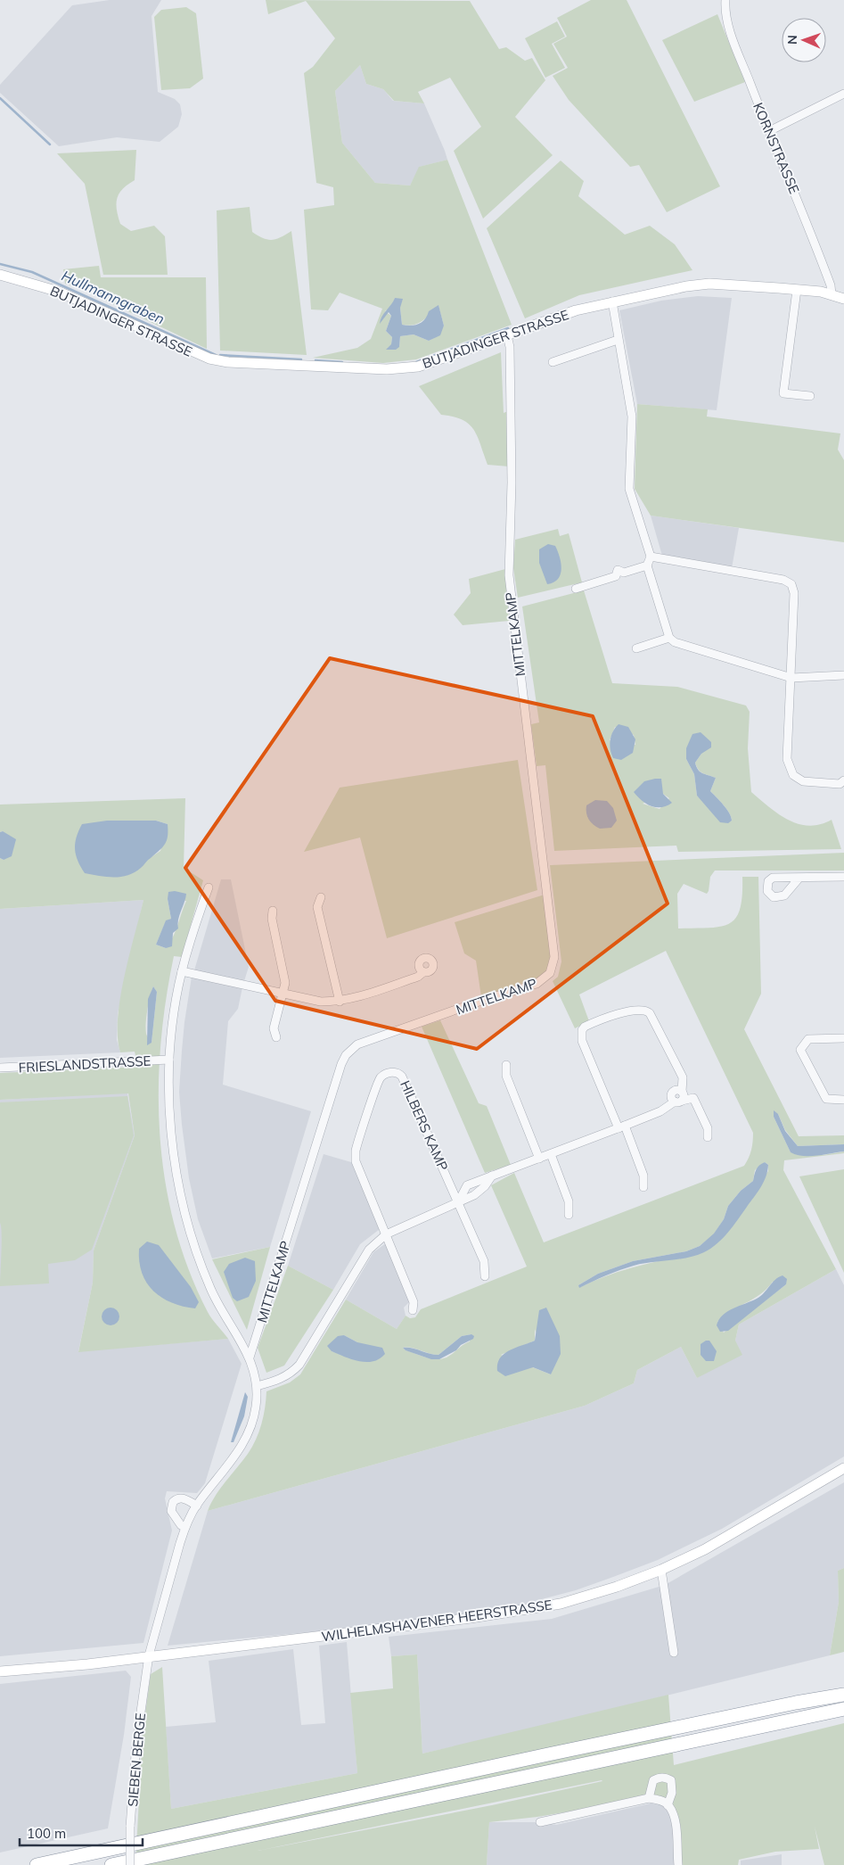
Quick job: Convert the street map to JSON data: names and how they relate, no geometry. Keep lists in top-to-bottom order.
{
  "streets": {
    "street": [
      "KORNSTRASSE",
      "BUTJADINGER STRASSE",
      "MITTELKAMP",
      "FRIESLANDSTRASSE",
      "HILBERS KAMP",
      "WILHELMSHAVENER HEERSTRASSE",
      "SIEBEN BERGE"
    ]
  },
  "crossings": [
    ["KORNSTRASSE", "BUTJADINGER STRASSE"],
    ["BUTJADINGER STRASSE", "MITTELKAMP"],
    ["MITTELKAMP", "FRIESLANDSTRASSE"],
    ["WILHELMSHAVENER HEERSTRASSE", "SIEBEN BERGE"]
  ],
  "water": ["Hullmanngraben"],
  "scale_bar": "100 m",
  "north": "left"
}
